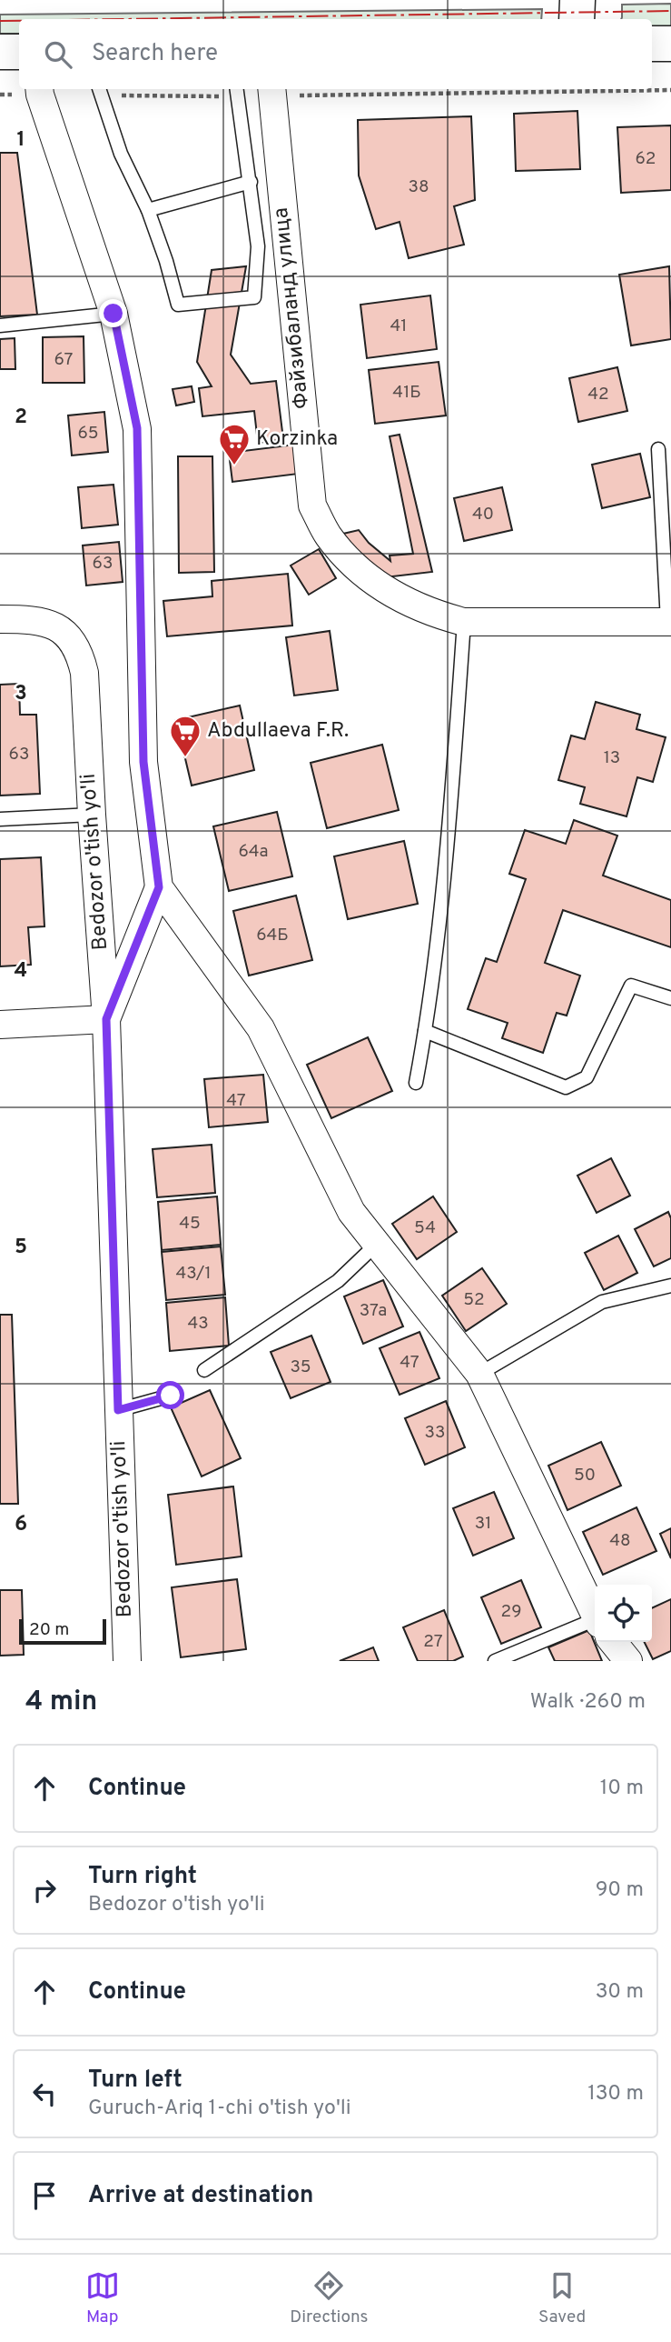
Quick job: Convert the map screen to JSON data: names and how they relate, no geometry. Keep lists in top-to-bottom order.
{
  "streets": {
    "street": ["Файзибаланд улица", "Bedozor o'tish yo'li"]
  },
  "places": {
    "supermarket": ["Korzinka", "Abdullaeva F.R."]
  },
  "house_numbers": [
    "62",
    "38",
    "41",
    "67",
    "41Б",
    "42",
    "65",
    "40",
    "63",
    "63",
    "13",
    "64а",
    "64Б",
    "47",
    "45",
    "54",
    "43/1",
    "52",
    "37а",
    "43",
    "47",
    "35",
    "33",
    "50",
    "31",
    "48",
    "29",
    "27"
  ],
  "scale_bar": "20 m",
  "page": {
    "search": "Search here",
    "scale": "20 m",
    "heading": ["4 min", "Walk · 260 m"],
    "list": [
      ["Continue", "10 m"],
      ["Turn right", "Bedozor o'tish yo'li", "90 m"],
      ["Continue", "30 m"],
      ["Turn left", "Guruch-Ariq 1-chi o'tish yo'li", "130 m"],
      "Arrive at destination"
    ],
    "nav": ["Map", "Directions", "Saved"]
  },
  "grid": {
    "rows": [
      "1",
      "2",
      "3",
      "4",
      "5",
      "6"
    ]
  }
}
